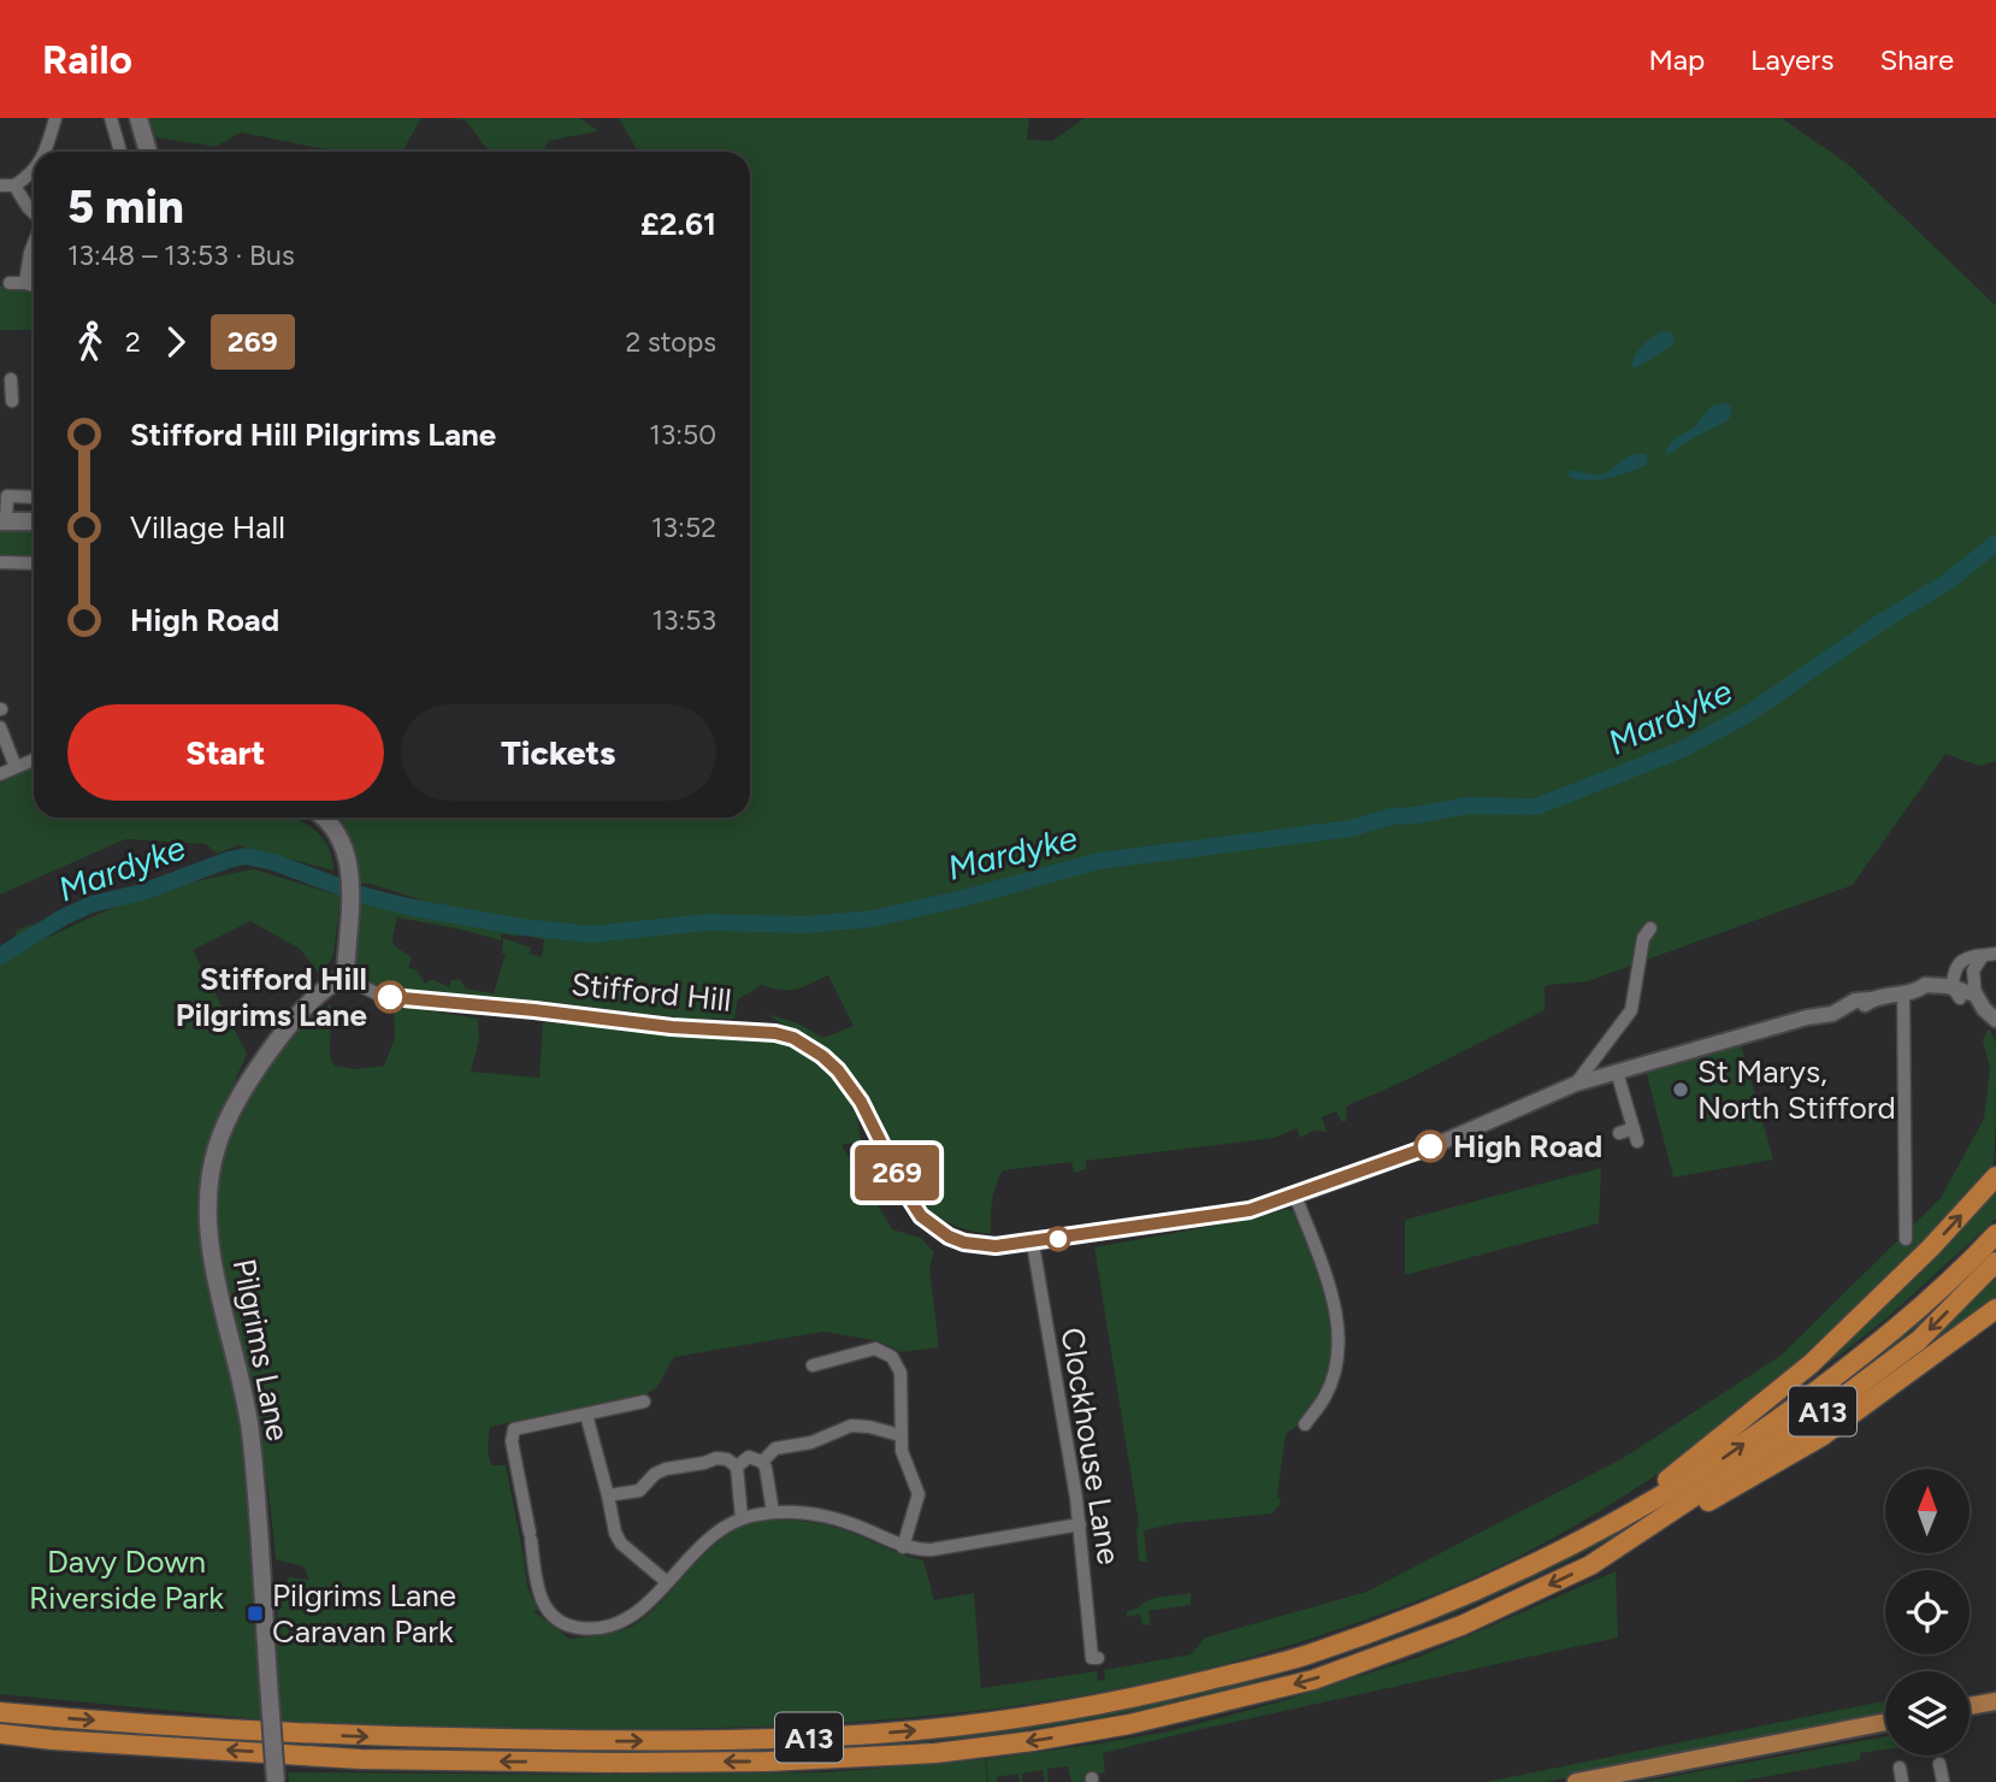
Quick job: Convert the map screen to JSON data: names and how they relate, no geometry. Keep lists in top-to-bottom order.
{
  "streets": {
    "highway": ["A13"],
    "main road": ["Pilgrims Lane"],
    "street": ["Stifford Hill", "Clockhouse Lane"]
  },
  "crossings": [
    ["Stifford Hill", "Pilgrims Lane"],
    ["Stifford Hill", "Clockhouse Lane"]
  ],
  "water": ["Mardyke"],
  "parks": ["Davy Down Riverside Park"],
  "places": {
    "other": ["Stifford Hill Pilgrims Lane", "St Marys, North Stifford", "High Road"],
    "transit": ["Pilgrims Lane Caravan Park"]
  },
  "lines": ["bus line 269"],
  "north": "top",
  "page": {
    "header": "Railo",
    "nav": ["Map", "Layers", "Share"],
    "on_map": "269",
    "heading": ["5 min", "13:48 – 13:53 · Bus", "£2.61"],
    "legs": ["2", "269", "2 stops"],
    "list": [
      {
        "name": "Stifford Hill Pilgrims Lane",
        "value": "13:50"
      },
      {
        "name": "Village Hall",
        "value": "13:52"
      },
      {
        "name": "High Road",
        "value": "13:53"
      }
    ],
    "buttons": ["Start", "Tickets"]
  }
}
